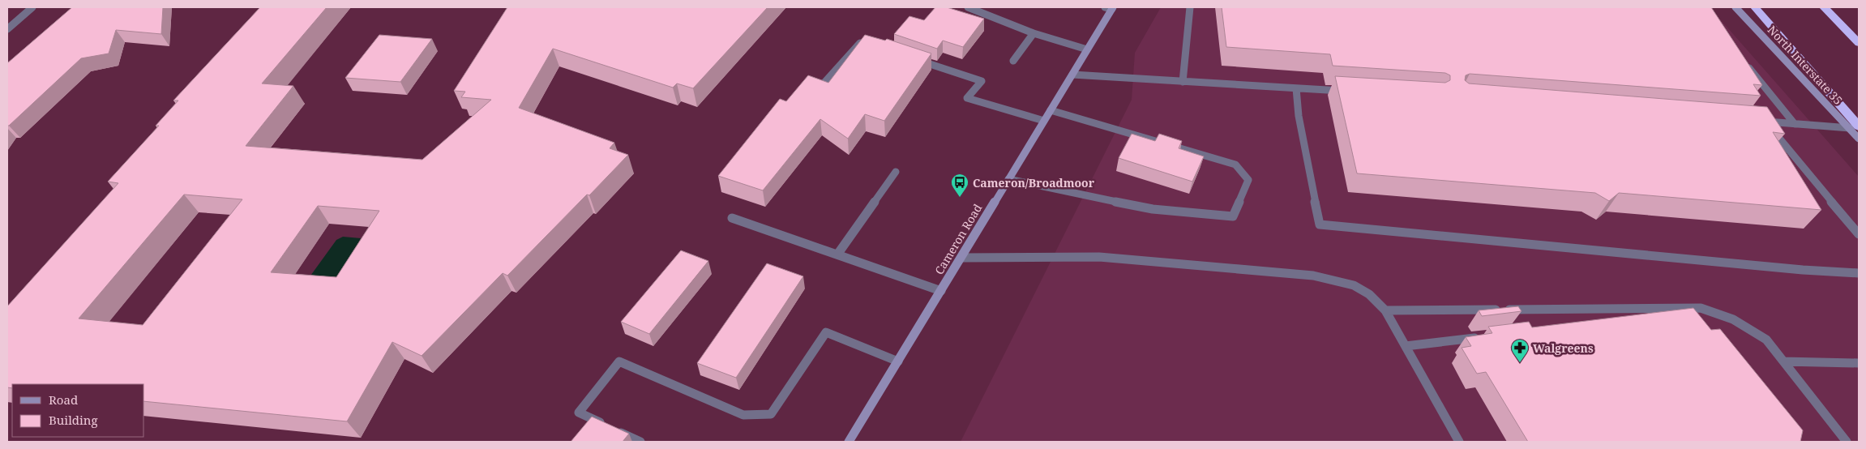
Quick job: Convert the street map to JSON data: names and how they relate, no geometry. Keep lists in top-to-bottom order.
{
  "streets": {
    "main road": ["North Interstate 35", "Cameron Road"]
  },
  "places": {
    "bus stop": ["Cameron/Broadmoor"],
    "pharmacy": ["Walgreens"]
  },
  "legend": ["Road", "Building"]
}
